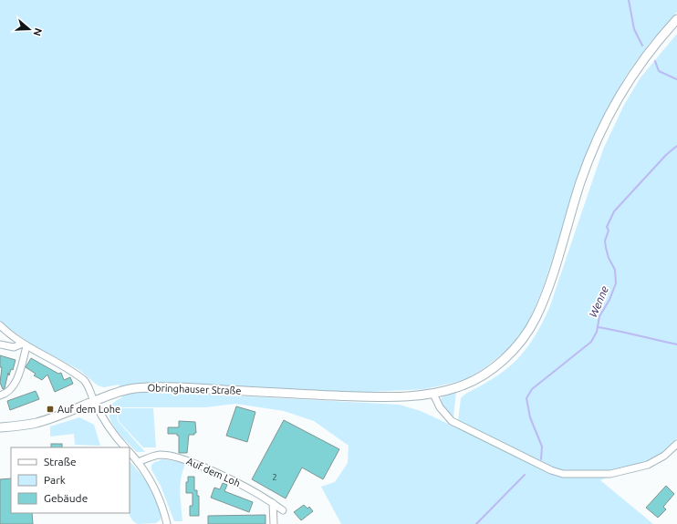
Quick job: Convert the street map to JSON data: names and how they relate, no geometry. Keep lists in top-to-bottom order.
{
  "streets": {
    "street": ["Obringhauser Straße", "Auf dem Loh"]
  },
  "water": ["Wenne"],
  "places": {
    "transit": ["Auf dem Lohe"]
  },
  "house_numbers": ["2"],
  "legend": ["Straße", "Park", "Gebäude"],
  "north": "right"
}
